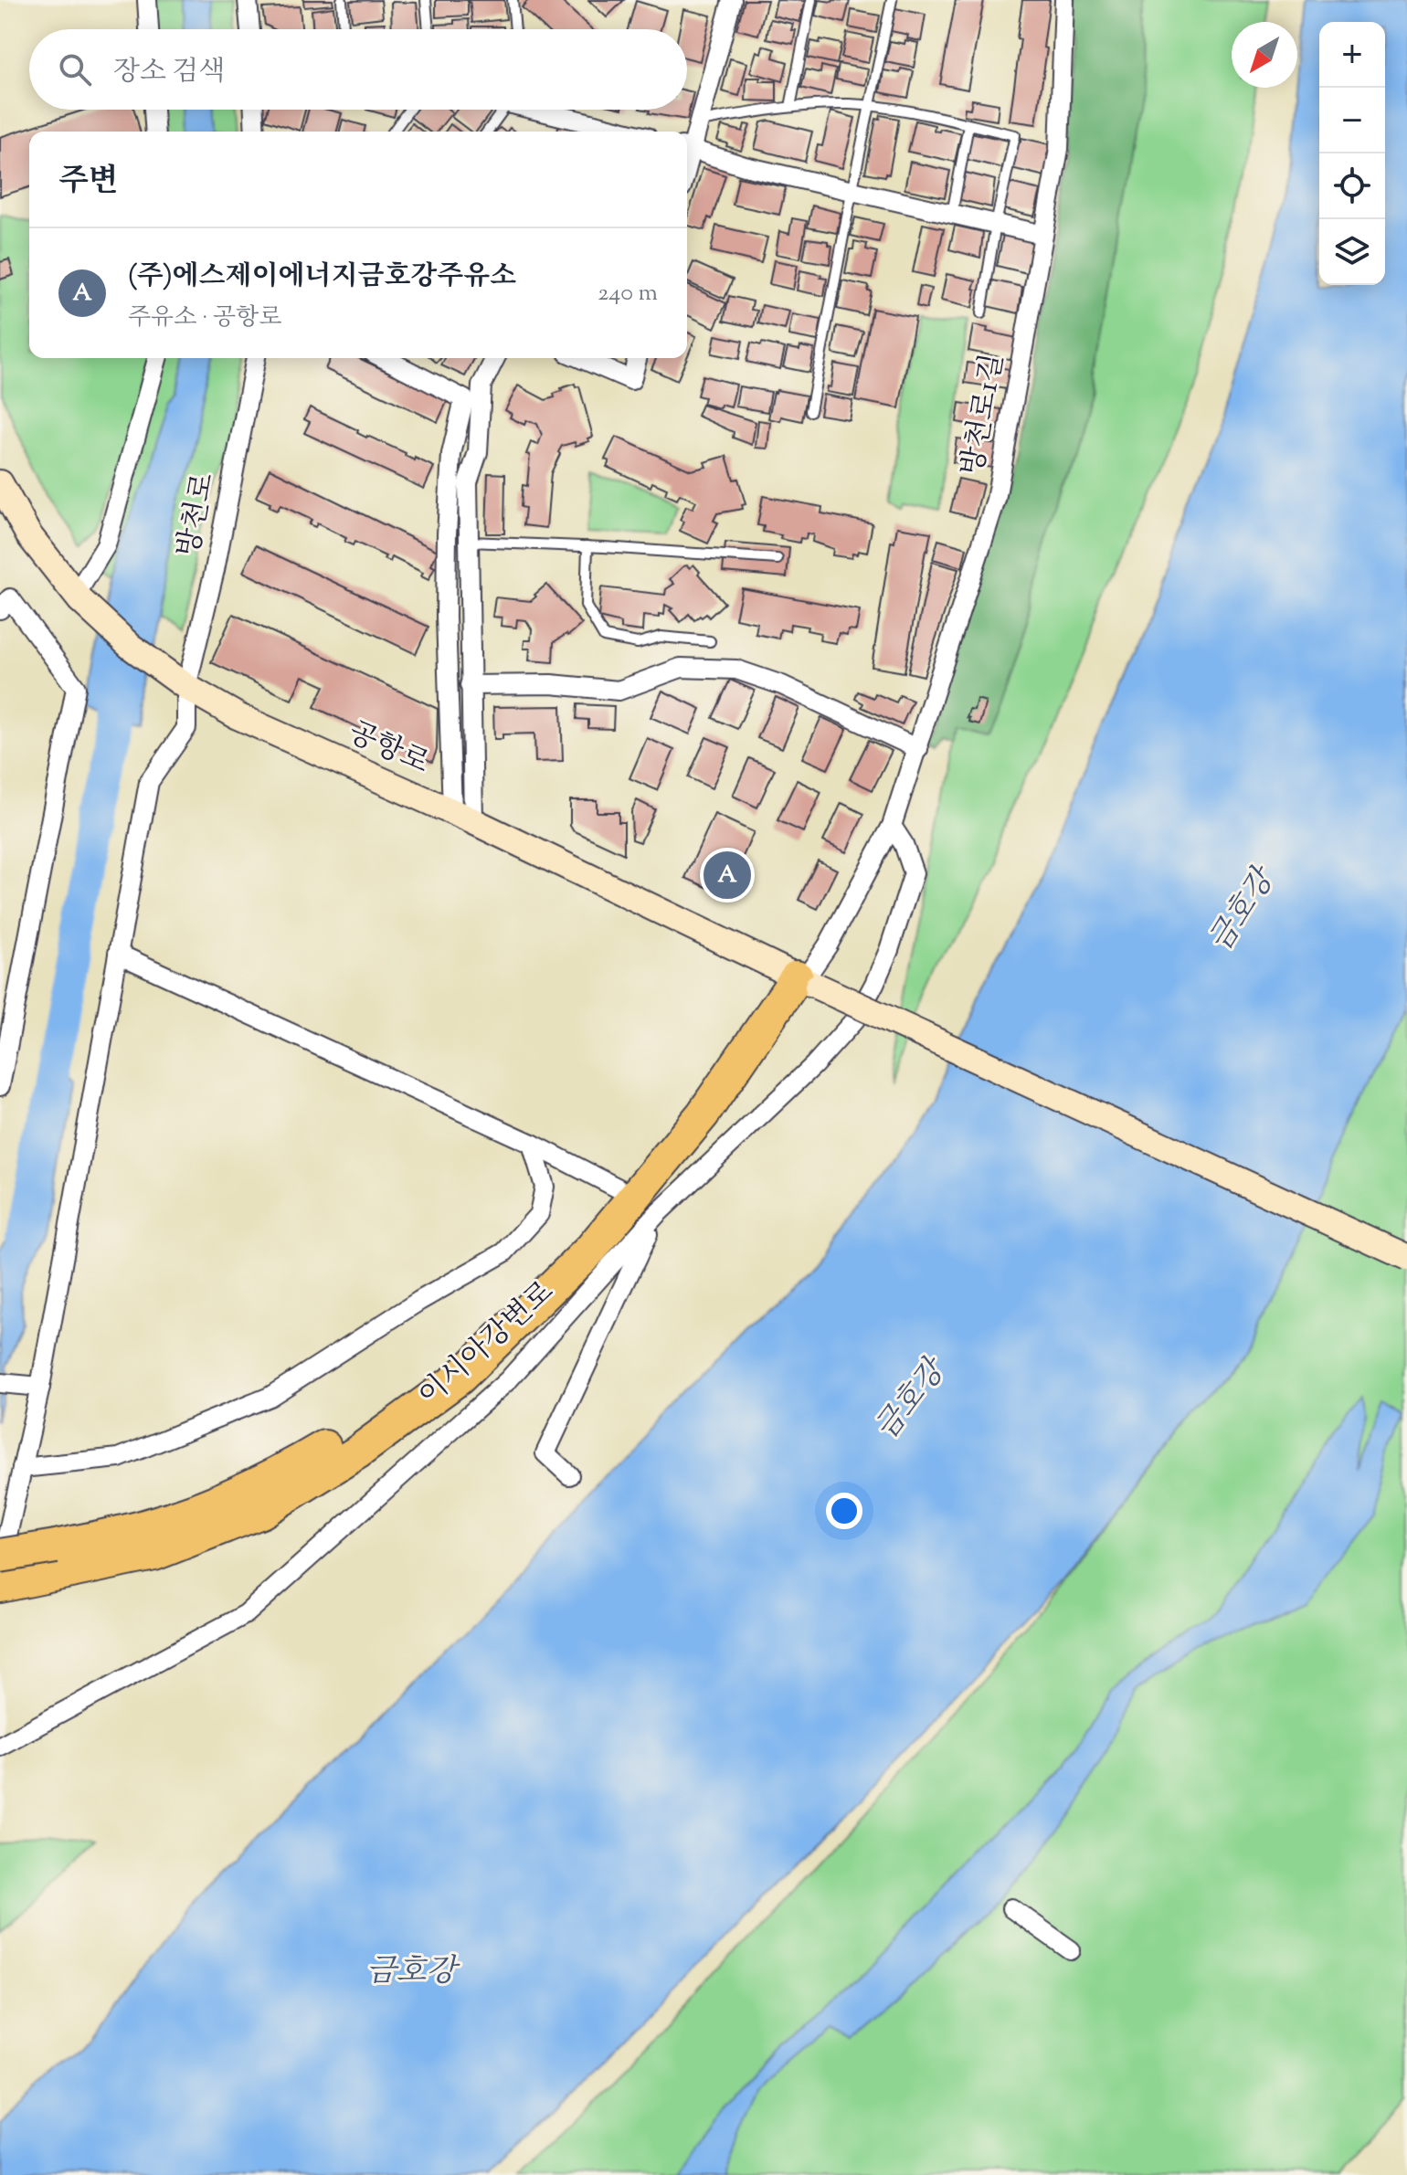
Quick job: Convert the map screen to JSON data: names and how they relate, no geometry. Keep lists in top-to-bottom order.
{
  "streets": {
    "highway": ["이시아강변로"],
    "main road": ["공항로"],
    "street": ["방천로1길", "방천로"]
  },
  "crossings": [
    ["방천로1길", "공항로"],
    ["방천로1길", "이시아강변로"],
    ["방천로", "공항로"],
    ["방천로", "이시아강변로"],
    ["공항로", "이시아강변로"]
  ],
  "water": ["금호강"],
  "north": "bottom left",
  "page": {
    "map_buttons": ["+", "−"],
    "search": "장소 검색",
    "heading": "주변",
    "list": [
      {
        "mark": "A",
        "name": "(주)에스제이에너지금호강주유소",
        "note": "주유소 · 공항로",
        "value": "240 m"
      }
    ],
    "pins": "A"
  }
}
